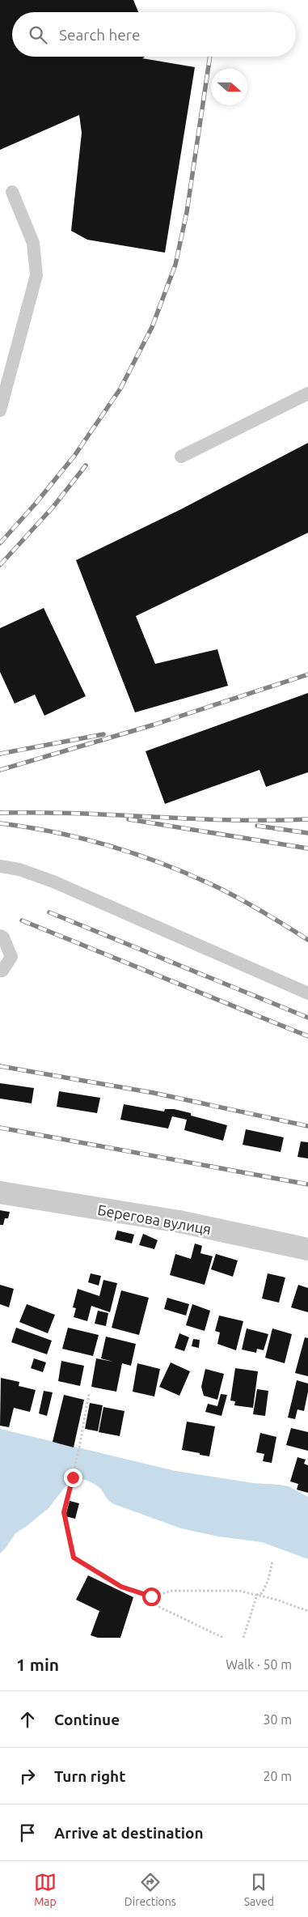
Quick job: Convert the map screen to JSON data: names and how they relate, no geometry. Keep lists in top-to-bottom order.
{
  "streets": {
    "street": ["Берегова вулиця"]
  },
  "north": "right",
  "page": {
    "search": "Search here",
    "heading": ["1 min", "Walk · 50 m"],
    "list": [
      ["Continue", "30 m"],
      ["Turn right", "20 m"],
      "Arrive at destination"
    ],
    "nav": ["Map", "Directions", "Saved"]
  }
}
